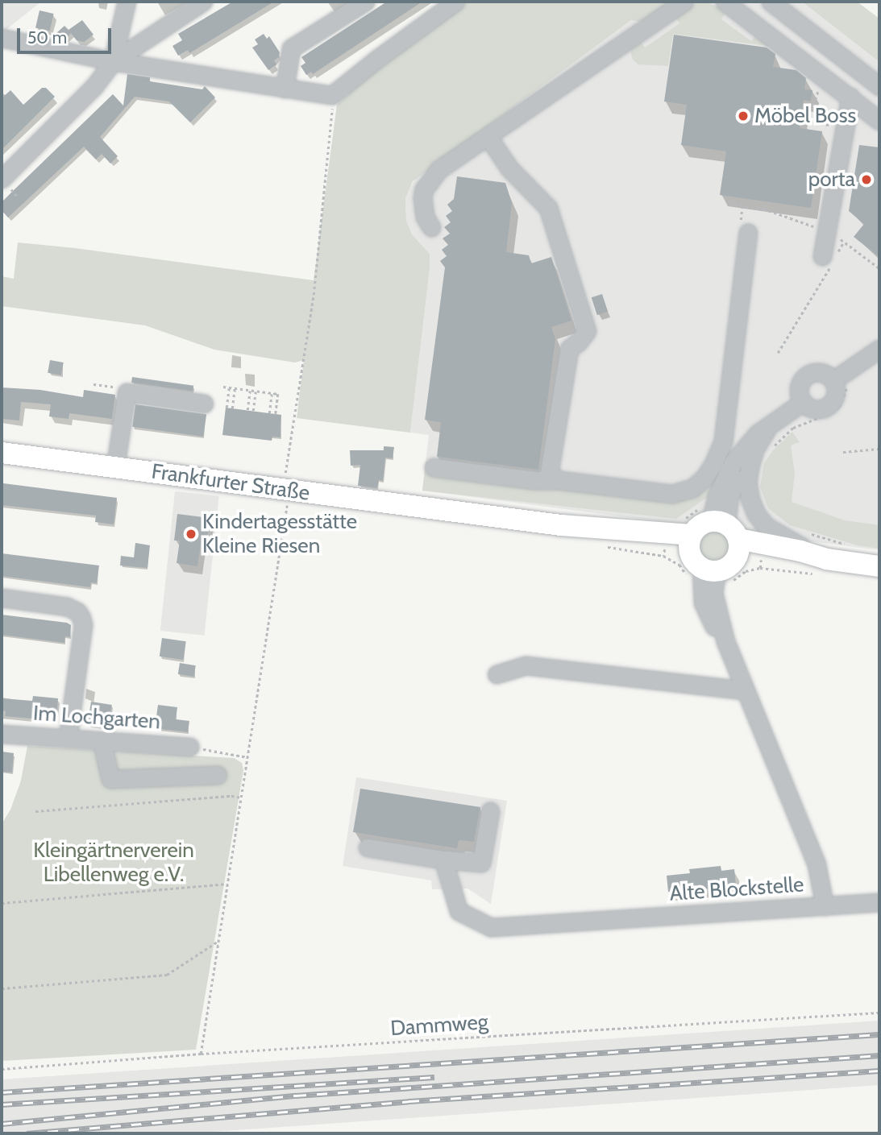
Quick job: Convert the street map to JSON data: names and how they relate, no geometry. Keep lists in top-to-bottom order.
{
  "streets": {
    "main road": ["Frankfurter Straße"],
    "street": ["Im Lochgarten", "Alte Blockstelle"],
    "path": ["Dammweg"]
  },
  "crossings": [
    ["Frankfurter Straße", "Alte Blockstelle"]
  ],
  "parks": ["Kleingärtnerverein Libellenweg e.V."],
  "places": ["Möbel Boss", "porta", "Kindertagesstätte Kleine Riesen"],
  "scale_bar": "50 m"
}
